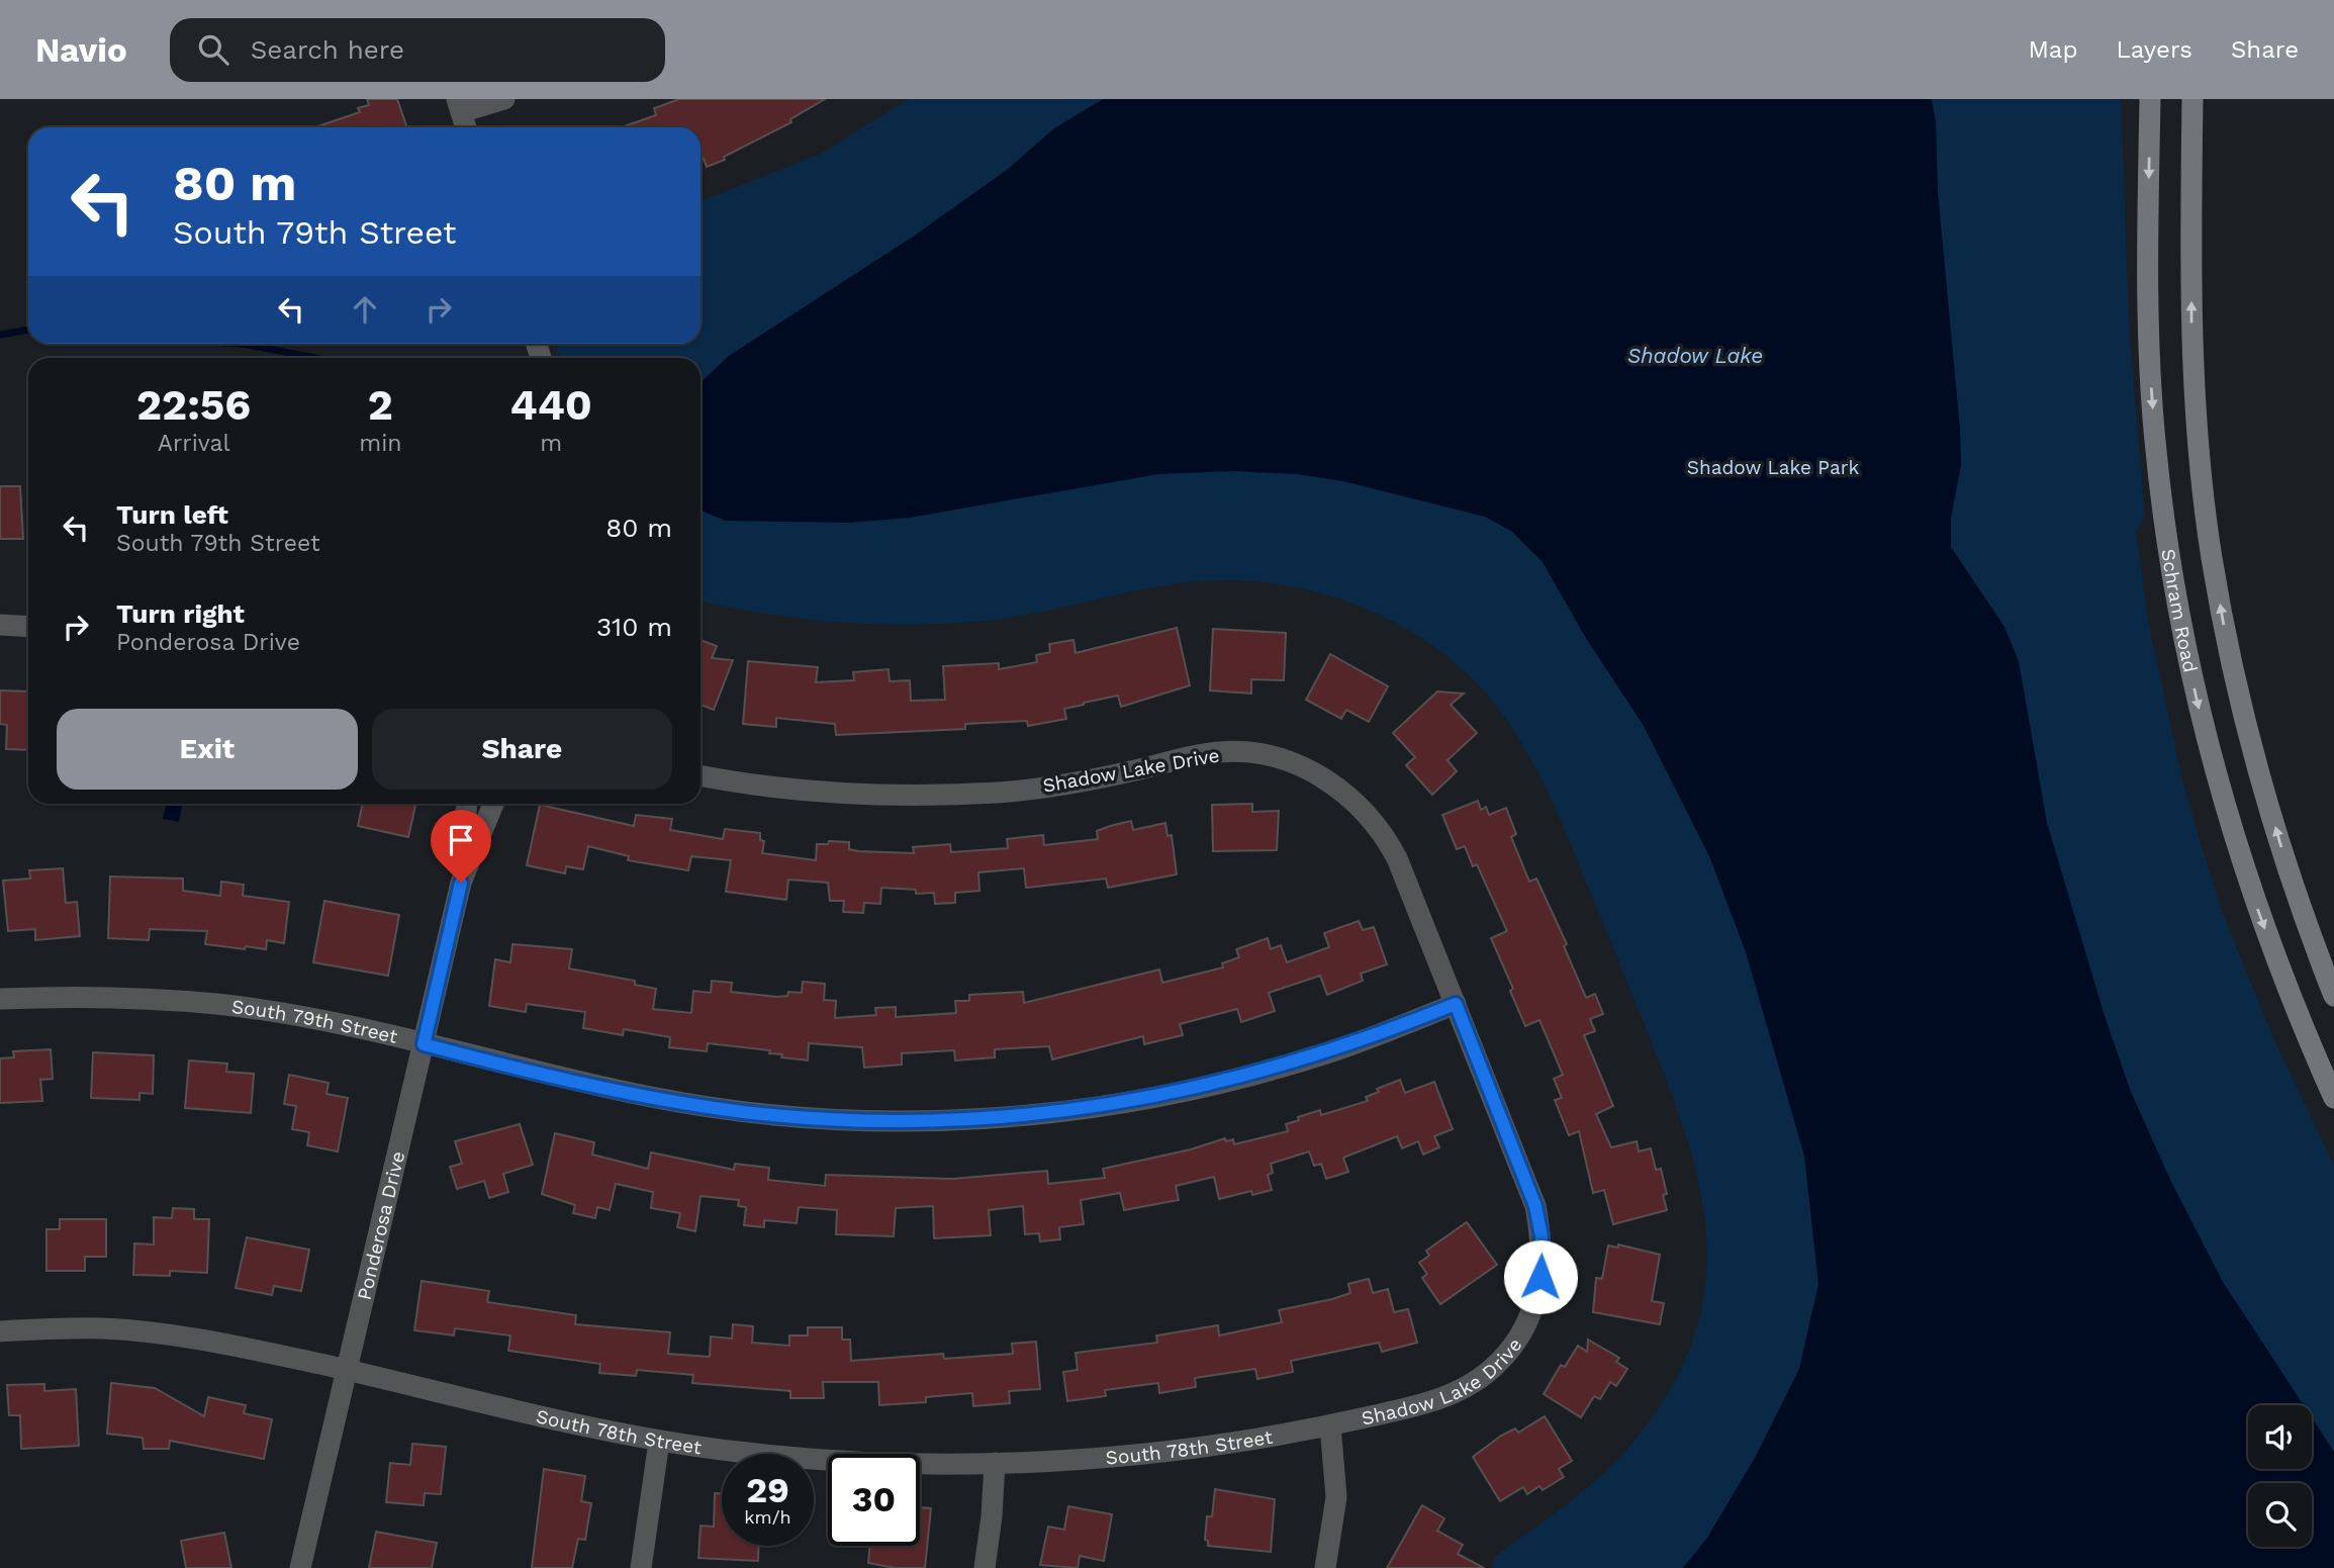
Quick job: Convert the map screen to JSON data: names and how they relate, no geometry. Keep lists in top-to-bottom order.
{
  "streets": {
    "main road": ["Schram Road"],
    "street": [
      "Shadow Lake Drive",
      "South 79th Street",
      "Ponderosa Drive",
      "South 78th Street"
    ]
  },
  "crossings": [
    ["Shadow Lake Drive", "South 79th Street"],
    ["Shadow Lake Drive", "South 78th Street"],
    ["South 79th Street", "Ponderosa Drive"],
    ["Ponderosa Drive", "South 78th Street"]
  ],
  "water": ["Shadow Lake"],
  "parks": ["Shadow Lake Park"],
  "page": {
    "header": "Navio",
    "search": "Search here",
    "nav": ["Map", "Layers", "Share"],
    "turn": ["80 m", "South 79th Street"],
    "eta": [
      "22:56",
      "Arrival",
      "2",
      "min",
      "440",
      "m"
    ],
    "list": [
      {
        "name": "Turn left",
        "note": "South 79th Street",
        "value": "80 m"
      },
      {
        "name": "Turn right",
        "note": "Ponderosa Drive",
        "value": "310 m"
      }
    ],
    "buttons": ["Exit", "Share"],
    "speed": "29 km/h",
    "limit": "30"
  }
}
